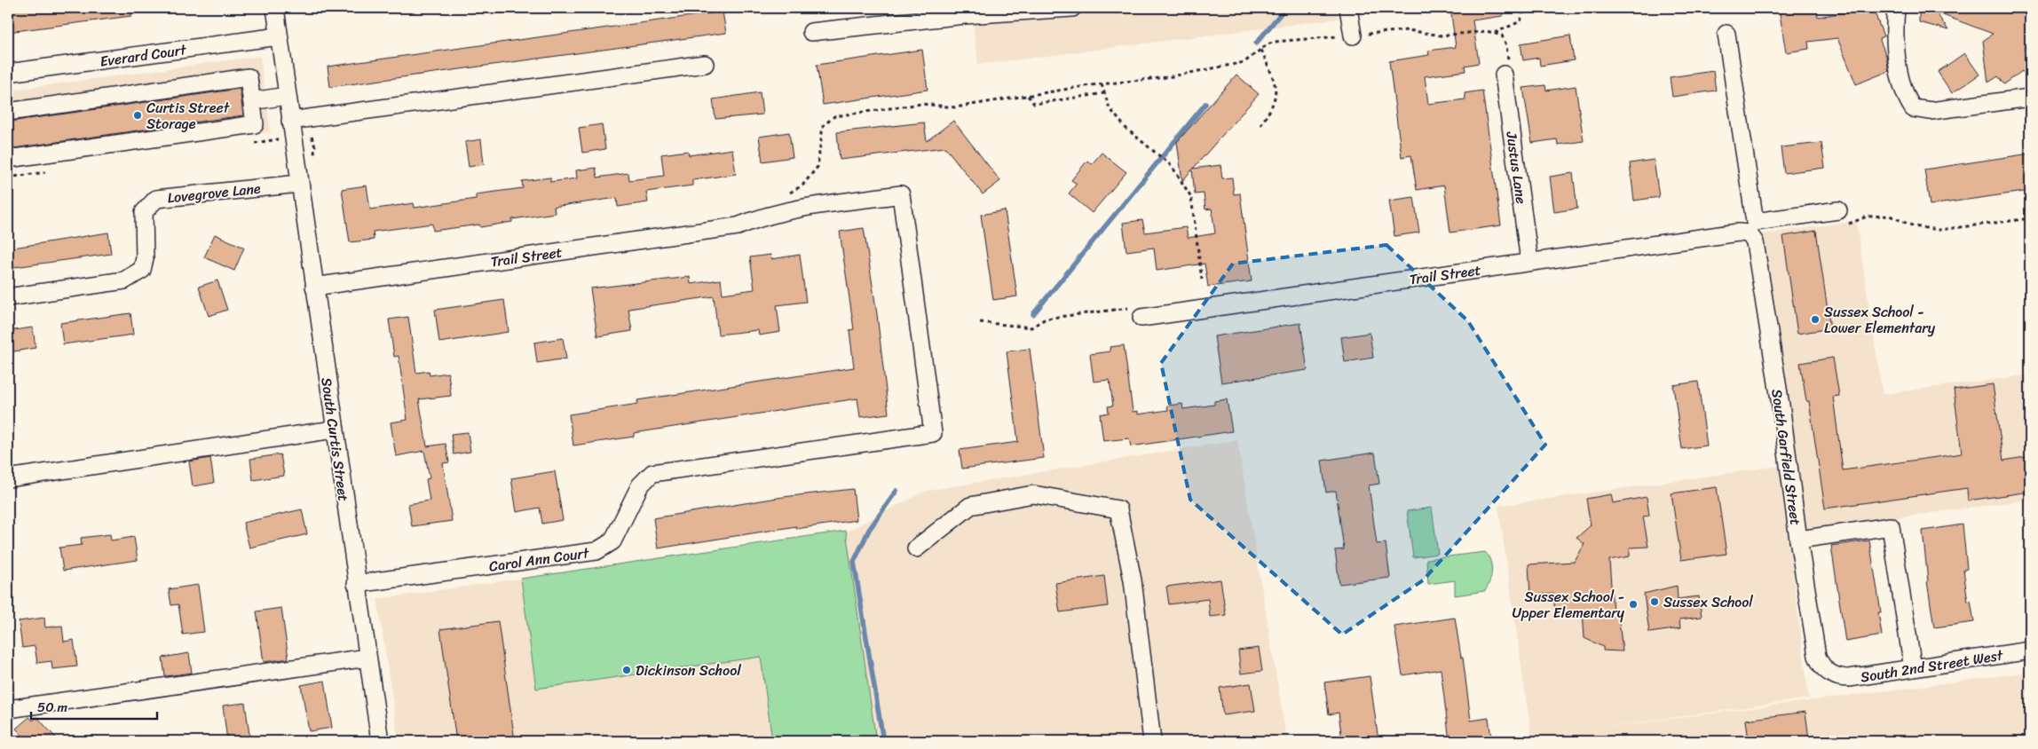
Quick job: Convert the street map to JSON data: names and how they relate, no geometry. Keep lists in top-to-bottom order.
{
  "streets": {
    "street": [
      "Everard Court",
      "Justus Lane",
      "Lovegrove Lane",
      "Trail Street",
      "South Curtis Street",
      "South Garfield Street",
      "Carol Ann Court",
      "South 2nd Street West"
    ]
  },
  "crossings": [
    ["Everard Court", "South Curtis Street"],
    ["Justus Lane", "Trail Street"],
    ["Lovegrove Lane", "South Curtis Street"],
    ["Trail Street", "South Curtis Street"],
    ["Trail Street", "South Garfield Street"],
    ["Trail Street", "Carol Ann Court"],
    ["South Curtis Street", "Carol Ann Court"],
    ["South Garfield Street", "South 2nd Street West"]
  ],
  "places": [
    "Curtis Street Storage",
    "Sussex School - Lower Elementary",
    "Sussex School",
    "Sussex School - Upper Elementary",
    "Dickinson School"
  ],
  "scale_bar": "50 m"
}
